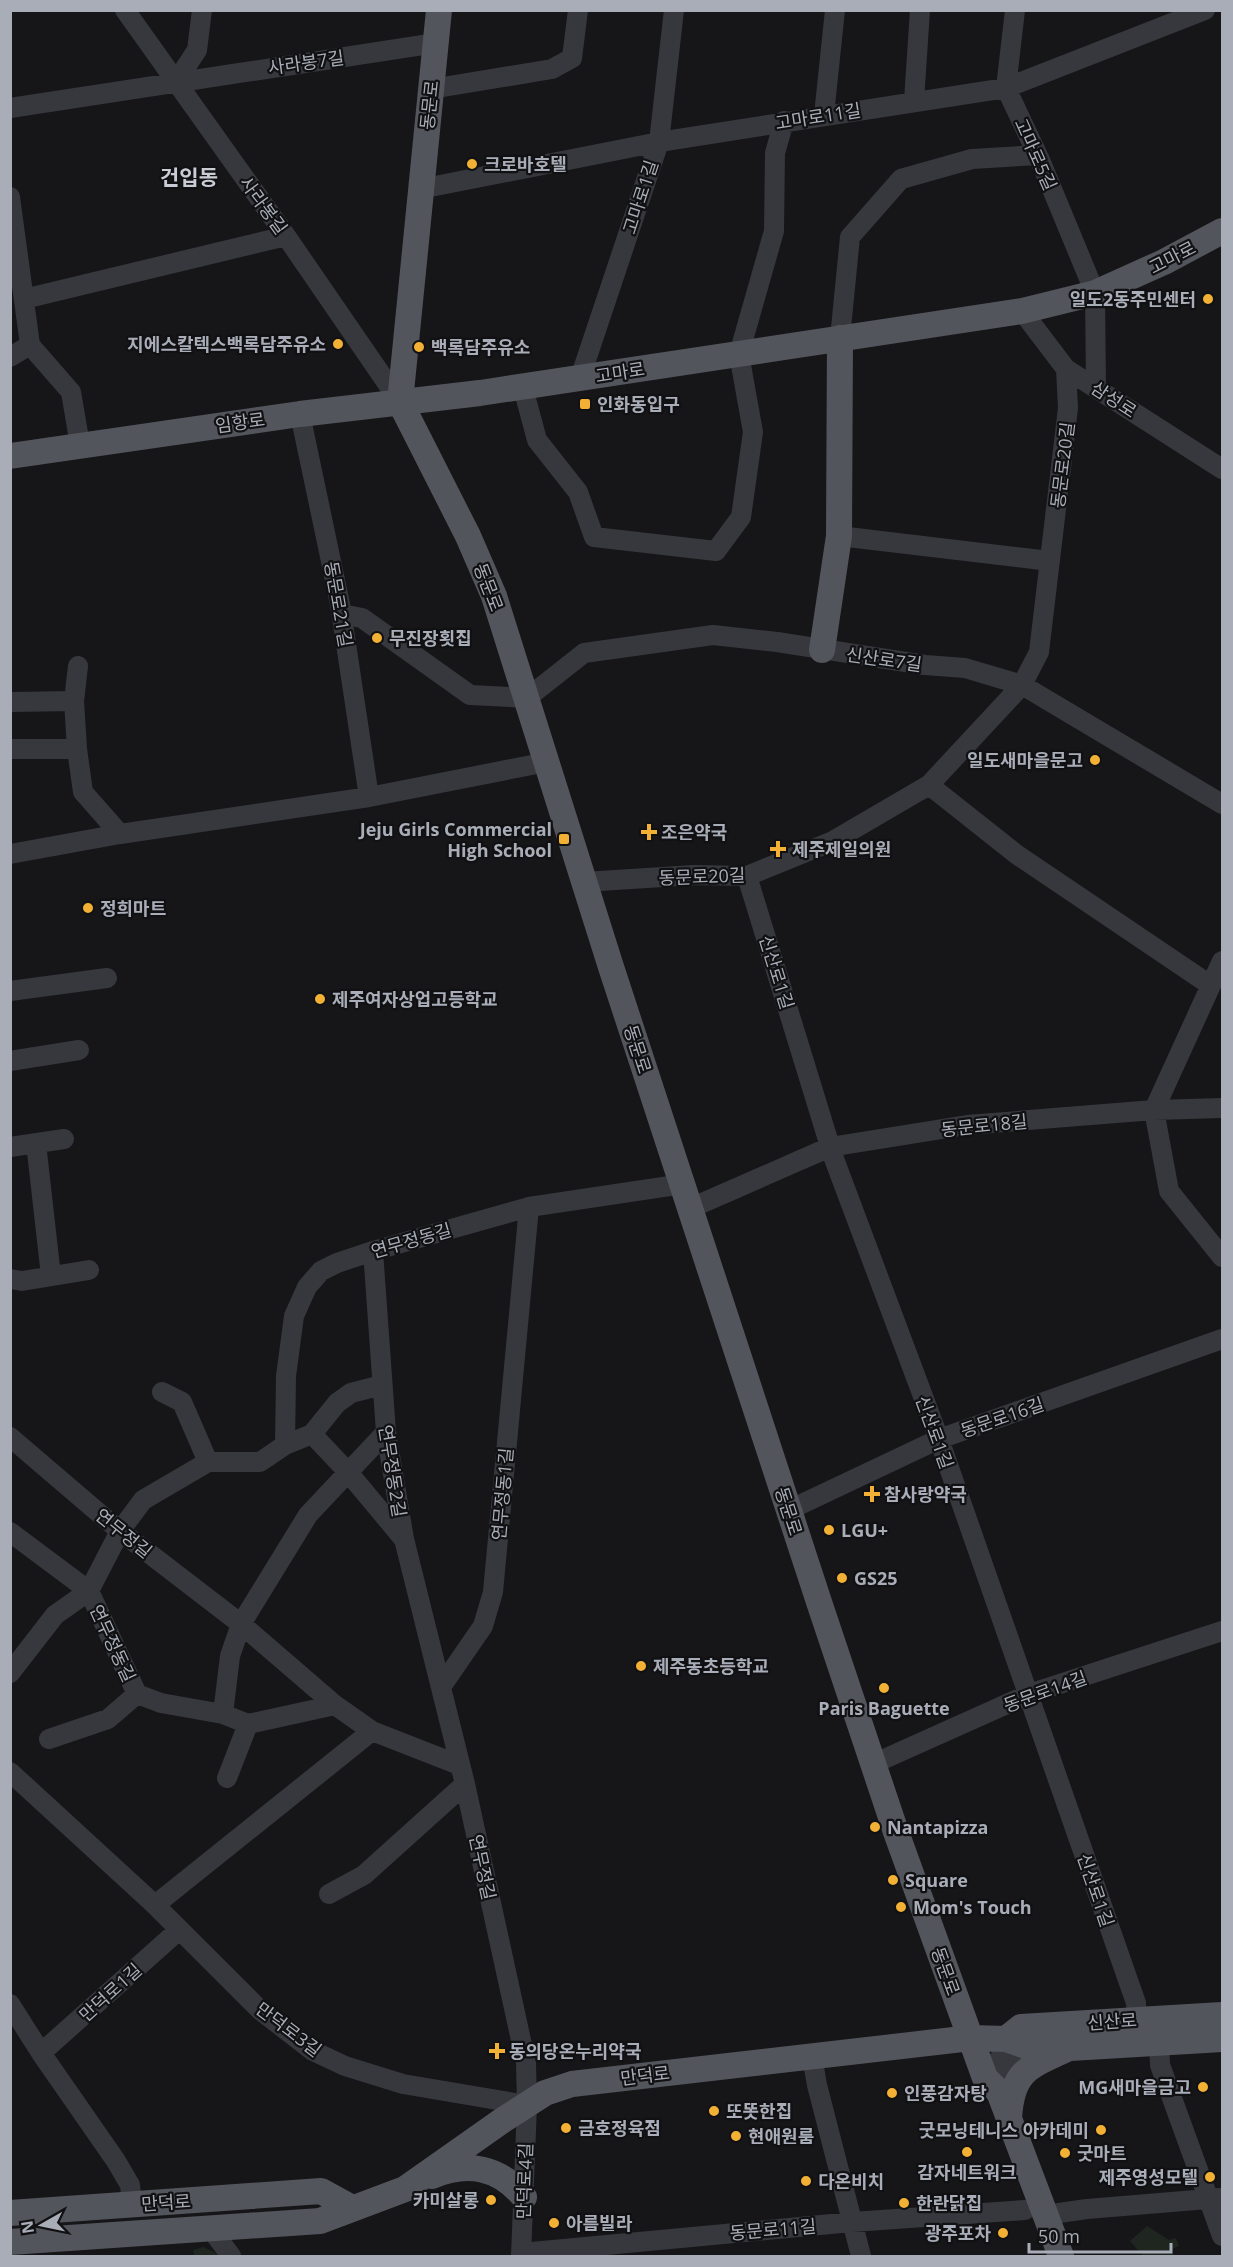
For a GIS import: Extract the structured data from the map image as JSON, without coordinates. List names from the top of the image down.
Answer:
{
  "streets": {
    "main road": [
      "동문로",
      "고마로",
      "임항로",
      "신산로",
      "만덕로"
    ],
    "street": [
      "사라봉7길",
      "고마로11길",
      "고마로5길",
      "고마로1길",
      "사라봉길",
      "삼성로",
      "동문로20길",
      "동문로21길",
      "신산로7길",
      "신산로1길",
      "동문로18길",
      "연무정동길",
      "동문로16길",
      "연무정동2길",
      "연무정동1길",
      "연무정길",
      "동문로14길",
      "만덕로1길",
      "만덕로3길",
      "만덕로4길",
      "동문로11길"
    ]
  },
  "crossings": [
    ["사라봉7길", "동문로"],
    ["사라봉7길", "사라봉길"],
    ["동문로", "고마로11길"],
    ["동문로", "사라봉길"],
    ["동문로", "고마로"],
    ["동문로", "임항로"],
    ["동문로", "동문로20길"],
    ["동문로", "신산로7길"],
    ["동문로", "동문로18길"],
    ["동문로", "연무정동길"],
    ["동문로", "동문로16길"],
    ["동문로", "동문로14길"],
    ["동문로", "신산로"],
    ["동문로", "만덕로"],
    ["동문로", "동문로11길"],
    ["고마로11길", "고마로5길"],
    ["고마로11길", "고마로1길"],
    ["고마로5길", "고마로"],
    ["고마로1길", "고마로"],
    ["사라봉길", "고마로"],
    ["사라봉길", "임항로"],
    ["고마로", "삼성로"],
    ["고마로", "임항로"],
    ["삼성로", "동문로20길"],
    ["임항로", "동문로21길"],
    ["동문로20길", "신산로7길"],
    ["동문로20길", "신산로1길"],
    ["신산로1길", "동문로18길"],
    ["신산로1길", "동문로16길"],
    ["신산로1길", "동문로14길"],
    ["신산로1길", "신산로"],
    ["연무정동길", "연무정동2길"],
    ["연무정동길", "연무정동1길"],
    ["연무정동길", "연무정길"],
    ["연무정동2길", "연무정동1길"],
    ["연무정길", "만덕로3길"],
    ["연무정길", "만덕로"],
    ["연무정길", "만덕로4길"],
    ["만덕로1길", "만덕로3길"],
    ["신산로", "만덕로"],
    ["만덕로3길", "만덕로"],
    ["만덕로3길", "만덕로4길"],
    ["만덕로", "만덕로4길"],
    ["만덕로4길", "동문로11길"]
  ],
  "districts": ["건입동"],
  "places": {
    "other": [
      "크로바호텔",
      "일도2동주민센터",
      "지에스칼텍스백록담주유소",
      "백록담주유소",
      "무진장횟집",
      "일도새마을문고",
      "정희마트",
      "제주여자상업고등학교",
      "LGU+",
      "GS25",
      "제주동초등학교",
      "Paris Baguette",
      "Nantapizza",
      "Square",
      "Mom's Touch",
      "MG새마을금고",
      "인풍감자탕",
      "또똣한집",
      "금호정육점",
      "굿모닝테니스 아카데미",
      "현애원룸",
      "감자네트워크",
      "굿마트",
      "제주영성모텔",
      "다온비치",
      "카미살롱",
      "한란닭집",
      "아름빌라",
      "광주포차"
    ],
    "transit": ["인화동입구", "Jeju Girls Commercial High School"],
    "health": [
      "조은약국",
      "제주제일의원",
      "참사랑약국",
      "동의당온누리약국"
    ]
  },
  "scale_bar": "50 m",
  "north": "left"
}
